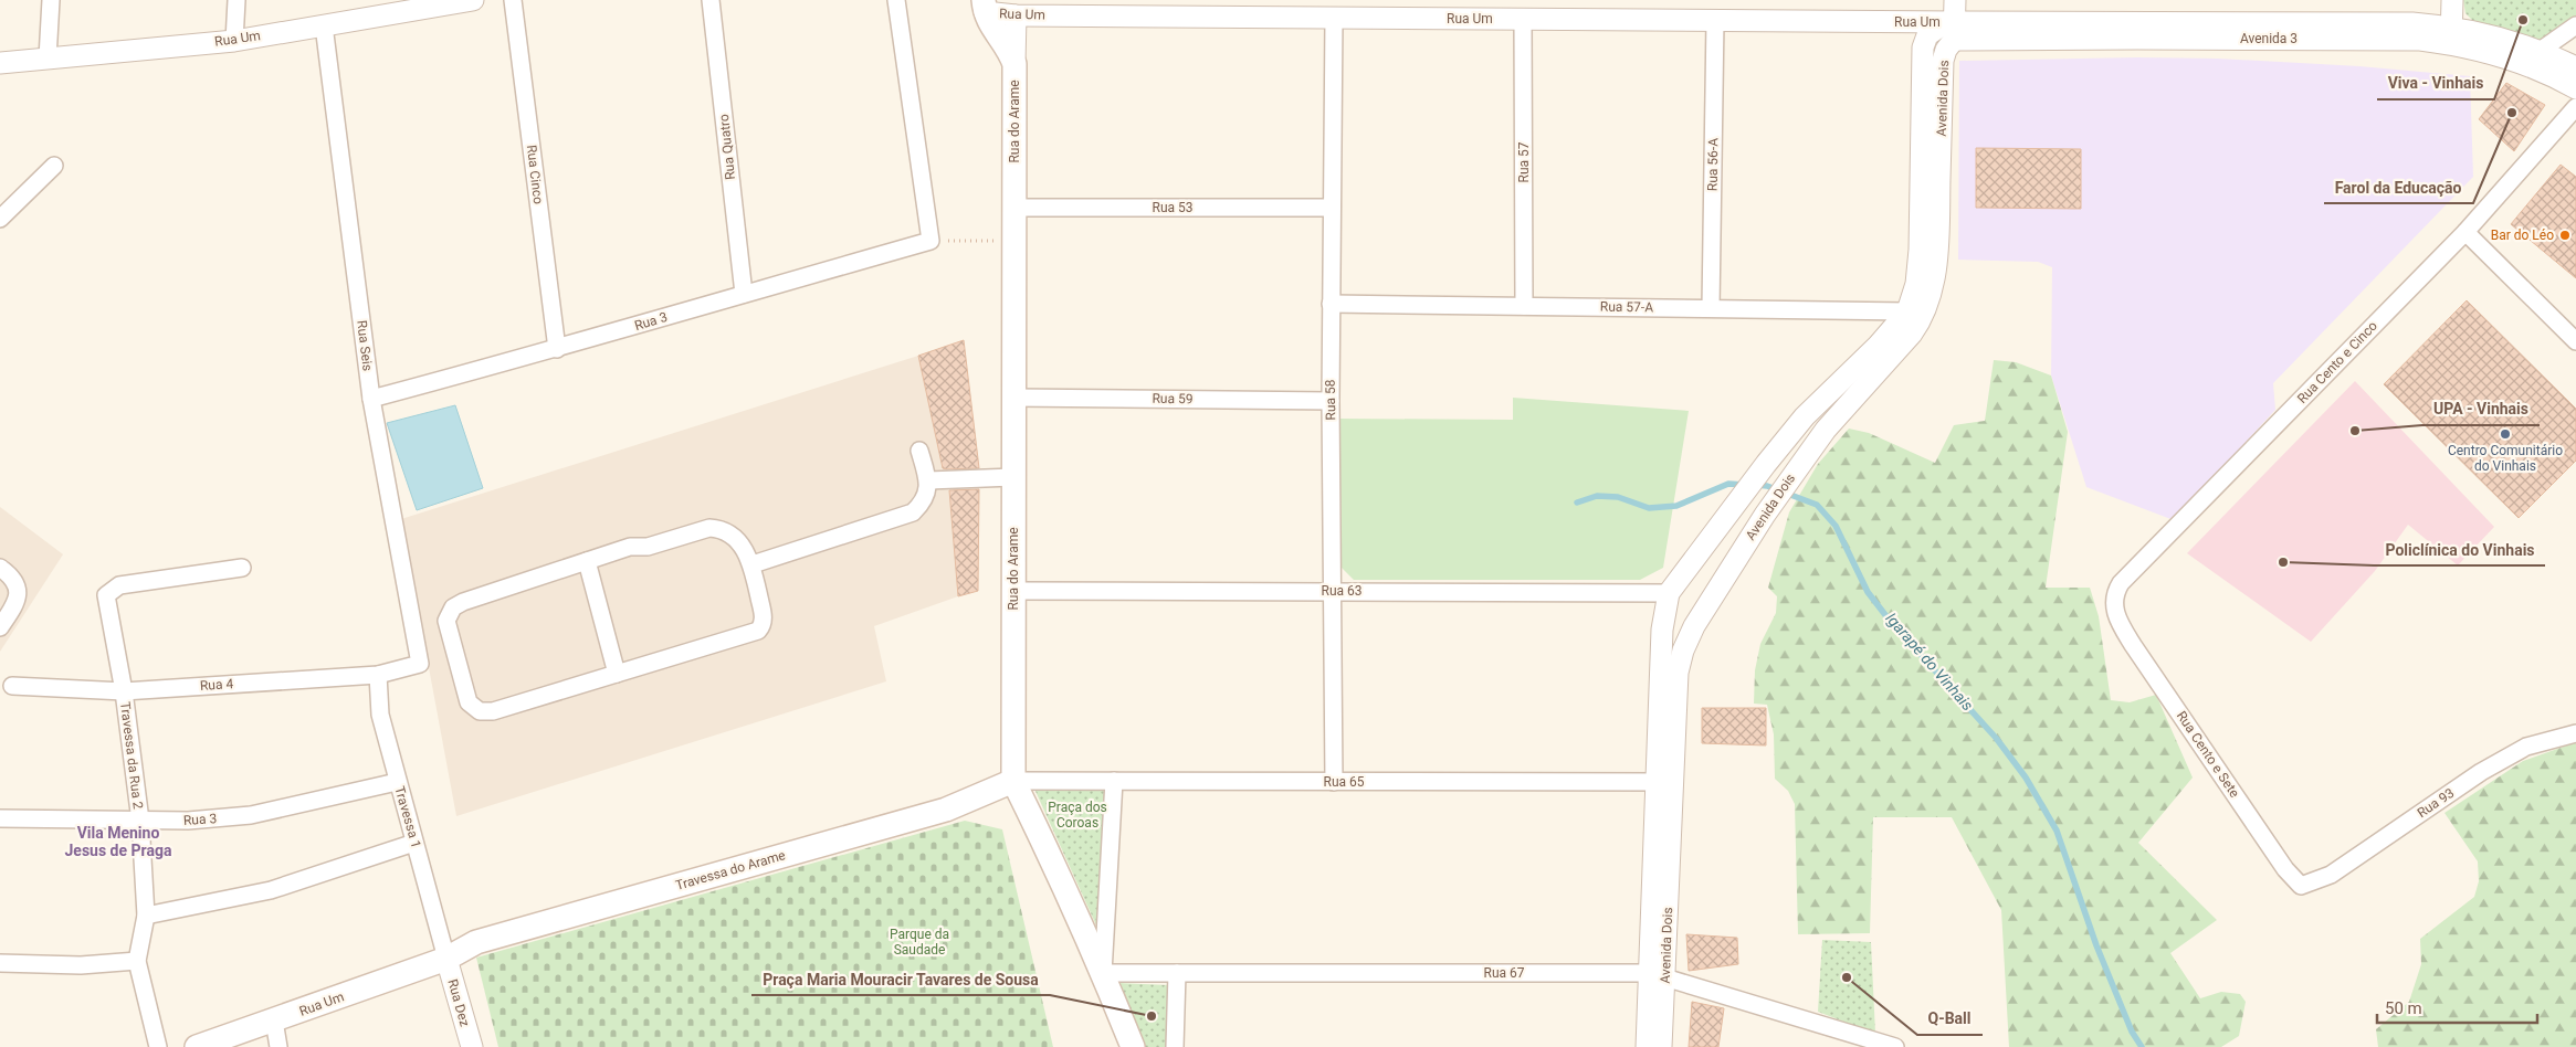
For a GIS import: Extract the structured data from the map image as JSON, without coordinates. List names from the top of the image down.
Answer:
{
  "streets": {
    "main road": ["Rua Um", "Rua do Arame", "Travessa do Arame"],
    "street": [
      "Avenida 3",
      "Avenida Dois",
      "Rua Quatro",
      "Rua 57",
      "Rua 56-A",
      "Rua Cinco",
      "Rua 53",
      "Rua 57-A",
      "Rua 3",
      "Rua Seis",
      "Rua Cento e Cinco",
      "Rua 59",
      "Rua 58",
      "Rua 63",
      "Rua 4",
      "Rua Cento e Sete",
      "Travessa da Rua 2",
      "Rua 65",
      "Rua 93",
      "Travessa 1",
      "Rua 67",
      "Rua Dez"
    ]
  },
  "crossings": [
    ["Rua Um", "Avenida 3"],
    ["Rua Um", "Avenida Dois"],
    ["Rua Um", "Rua 57"],
    ["Rua Um", "Rua 56-A"],
    ["Rua Um", "Rua Seis"],
    ["Rua Um", "Rua 58"],
    ["Rua Um", "Travessa 1"],
    ["Rua Um", "Travessa do Arame"],
    ["Rua Um", "Rua Dez"],
    ["Avenida 3", "Avenida Dois"],
    ["Avenida Dois", "Rua 57-A"],
    ["Avenida Dois", "Rua 63"],
    ["Avenida Dois", "Rua 65"],
    ["Avenida Dois", "Rua 67"],
    ["Rua do Arame", "Rua 53"],
    ["Rua do Arame", "Rua 59"],
    ["Rua do Arame", "Rua 63"],
    ["Rua do Arame", "Rua 65"],
    ["Rua do Arame", "Travessa do Arame"],
    ["Rua do Arame", "Rua 67"],
    ["Rua Quatro", "Rua 3"],
    ["Rua 57", "Rua 57-A"],
    ["Rua 56-A", "Rua 57-A"],
    ["Rua Cinco", "Rua 3"],
    ["Rua 53", "Rua 58"],
    ["Rua 57-A", "Rua 58"],
    ["Rua 3", "Rua Seis"],
    ["Rua 3", "Travessa da Rua 2"],
    ["Rua 3", "Travessa 1"],
    ["Rua Seis", "Rua 4"],
    ["Rua Cento e Cinco", "Rua Cento e Sete"],
    ["Rua 59", "Rua 58"],
    ["Rua 58", "Rua 63"],
    ["Rua 58", "Rua 65"],
    ["Rua 4", "Travessa da Rua 2"],
    ["Rua 4", "Travessa 1"],
    ["Rua Cento e Sete", "Rua 93"],
    ["Rua 65", "Travessa do Arame"],
    ["Travessa 1", "Travessa do Arame"],
    ["Travessa 1", "Rua Dez"],
    ["Travessa do Arame", "Rua Dez"]
  ],
  "districts": ["Vila Menino Jesus de Praga"],
  "water": ["Igarapé do Vinhais"],
  "parks": ["Praça dos Coroas", "Parque da Saudade"],
  "places": [
    "Viva - Vinhais",
    "Farol da Educação",
    "Bar do Léo",
    "UPA - Vinhais",
    "Centro Comunitário do Vinhais",
    "Policlínica do Vinhais",
    "Q-Ball",
    "Praça Maria Mouracir Tavares de Sousa"
  ],
  "scale_bar": "50 m"
}
